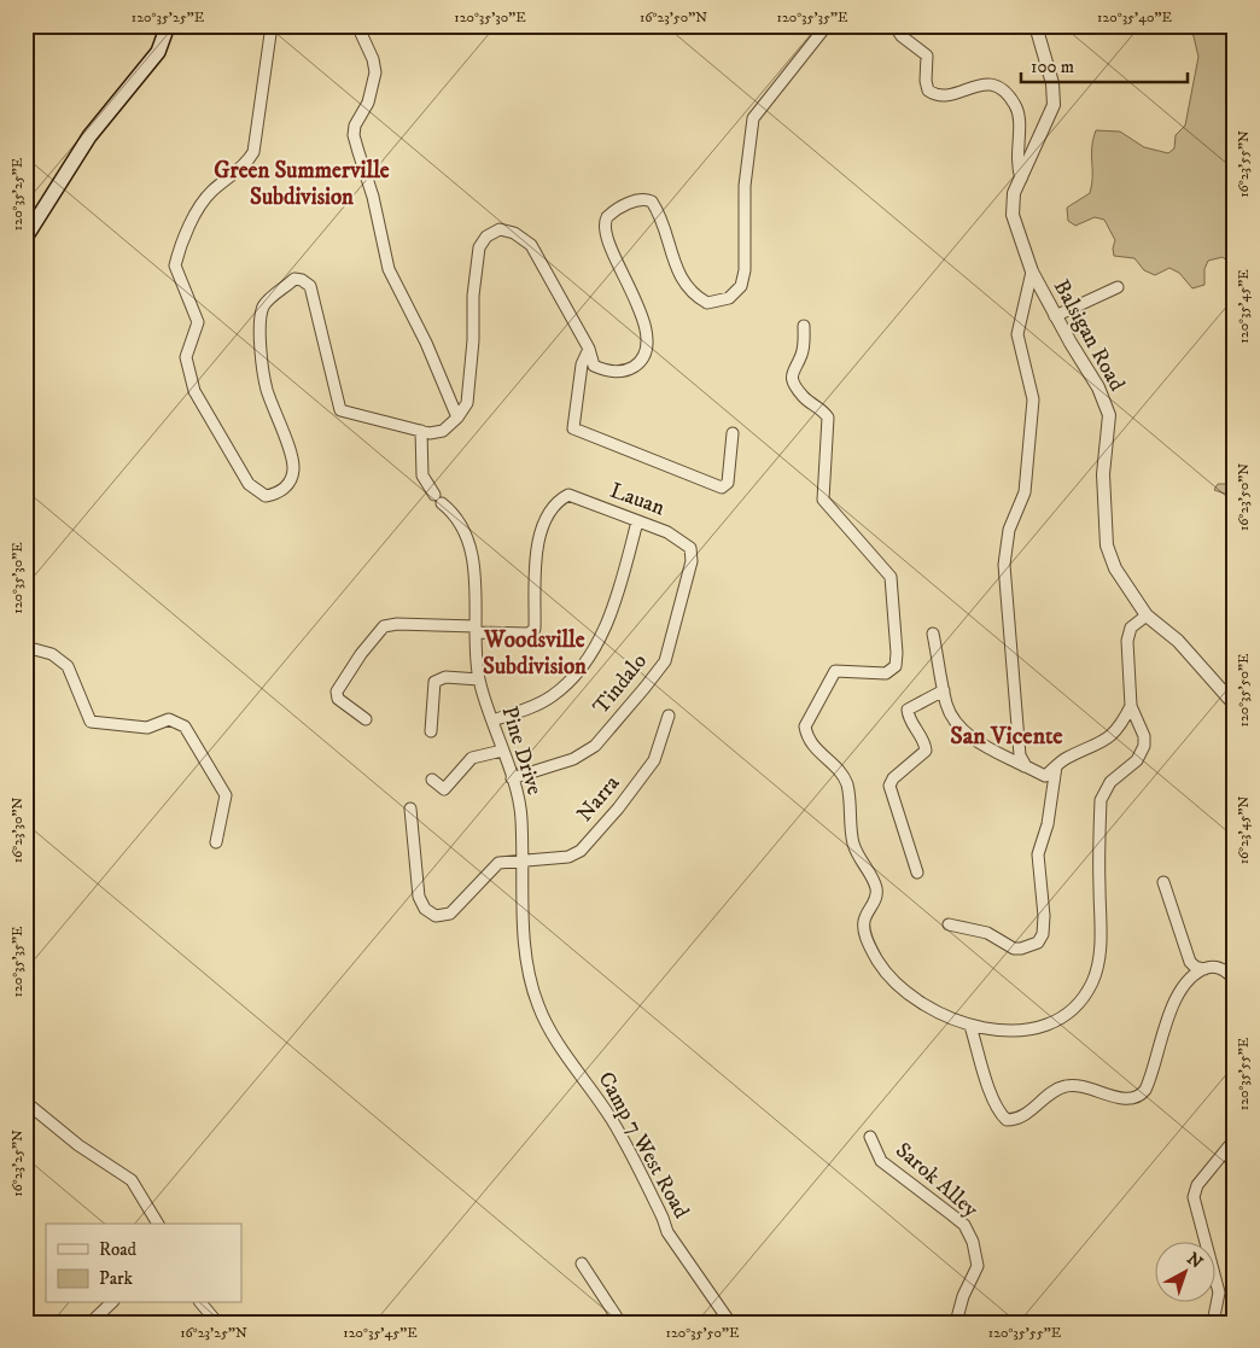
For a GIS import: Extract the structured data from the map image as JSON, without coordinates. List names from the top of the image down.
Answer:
{
  "streets": {
    "street": [
      "Balsigan Road",
      "Lauan",
      "Tindalo",
      "Pine Drive",
      "Narra",
      "Camp 7 West Road",
      "Sarok Alley"
    ]
  },
  "crossings": [
    ["Lauan", "Tindalo"],
    ["Lauan", "Pine Drive"],
    ["Tindalo", "Pine Drive"],
    ["Pine Drive", "Narra"],
    ["Pine Drive", "Camp 7 West Road"]
  ],
  "districts": ["Green Summerville Subdivision", "Woodsville Subdivision", "San Vicente"],
  "legend": ["Road", "Park"],
  "scale_bar": "100 m",
  "north": "top right",
  "coordinates": [
    "120°35'25\"E",
    "120°35'30\"E",
    "16°23'50\"N",
    "120°35'35\"E",
    "120°35'40\"E",
    "16°23'55\"N",
    "120°35'45\"E",
    "120°35'50\"E",
    "16°23'30\"N",
    "16°23'45\"N",
    "120°35'55\"E",
    "16°23'25\"N"
  ]
}
